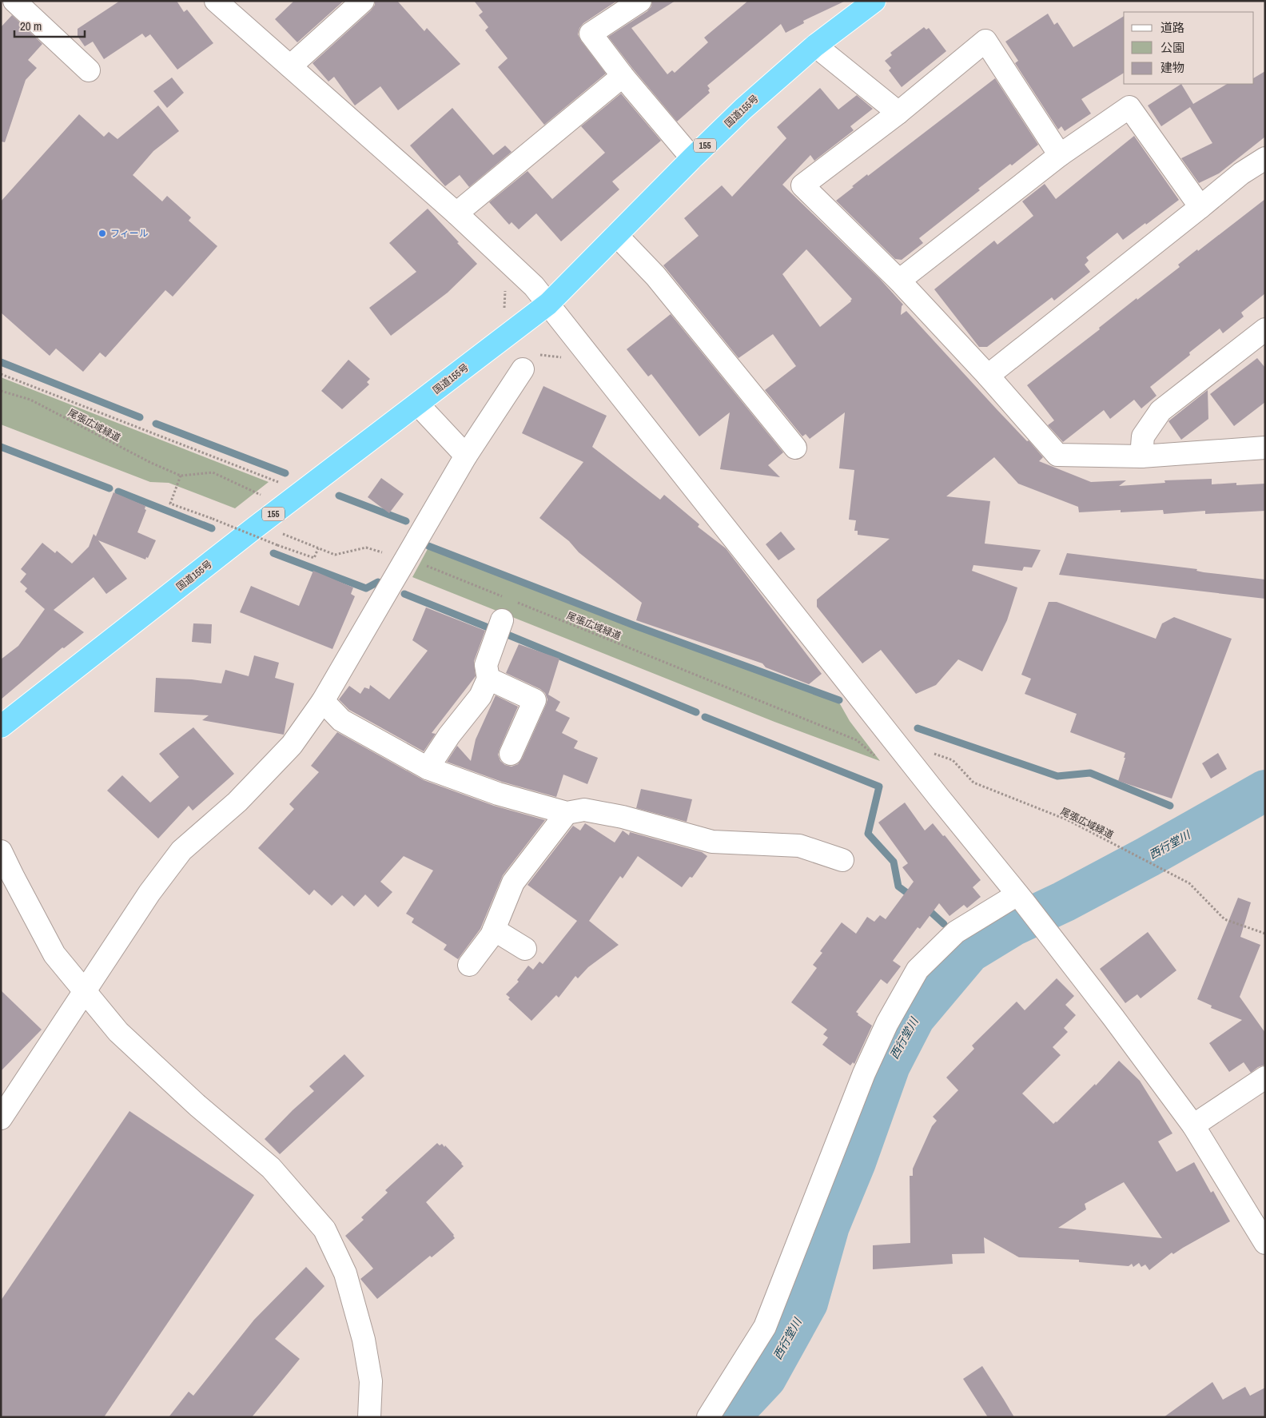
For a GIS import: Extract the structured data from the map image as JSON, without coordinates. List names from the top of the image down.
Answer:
{
  "streets": {
    "highway": ["国道155号", "155"],
    "path": ["尾張広域緑道"]
  },
  "water": ["西行堂川"],
  "places": ["フィール"],
  "legend": ["道路", "公園", "建物"],
  "scale_bar": "20 m"
}
